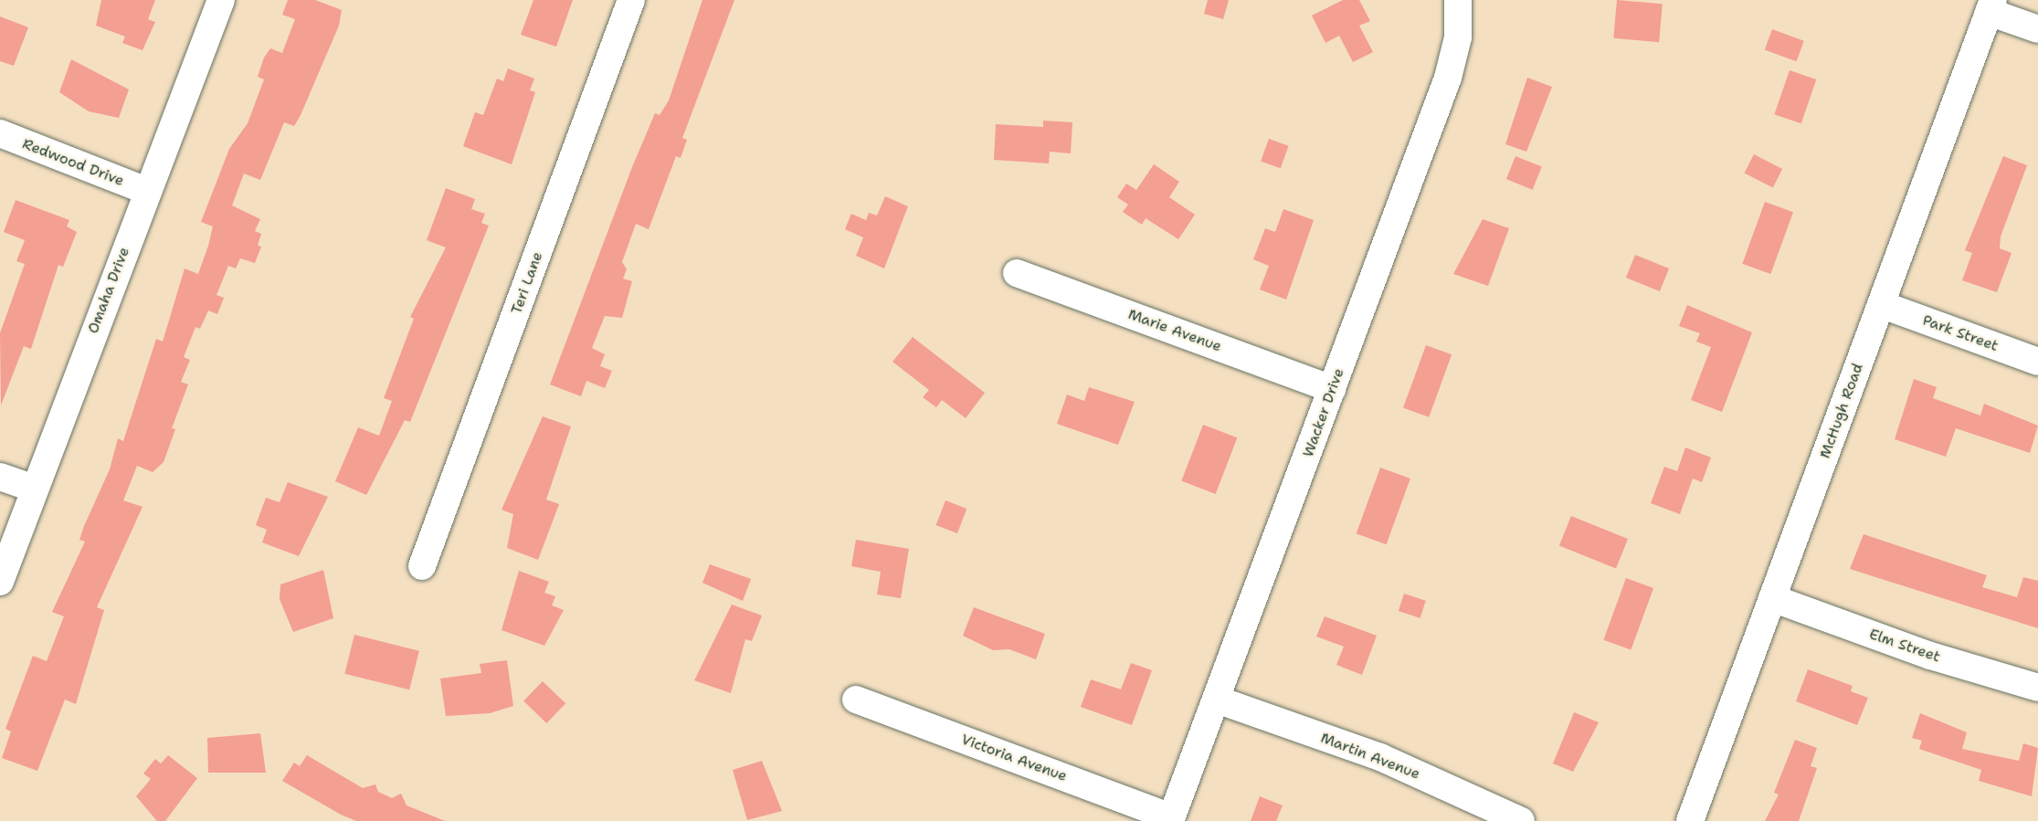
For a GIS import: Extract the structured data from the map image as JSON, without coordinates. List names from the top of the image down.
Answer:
{
  "streets": {
    "street": [
      "Redwood Drive",
      "Teri Lane",
      "Omaha Drive",
      "Marie Avenue",
      "Park Street",
      "McHugh Road",
      "Wacker Drive",
      "Elm Street",
      "Martin Avenue",
      "Victoria Avenue"
    ]
  },
  "crossings": [
    ["Redwood Drive", "Omaha Drive"],
    ["Marie Avenue", "Wacker Drive"],
    ["Park Street", "McHugh Road"],
    ["McHugh Road", "Elm Street"],
    ["Wacker Drive", "Martin Avenue"],
    ["Wacker Drive", "Victoria Avenue"]
  ]
}
